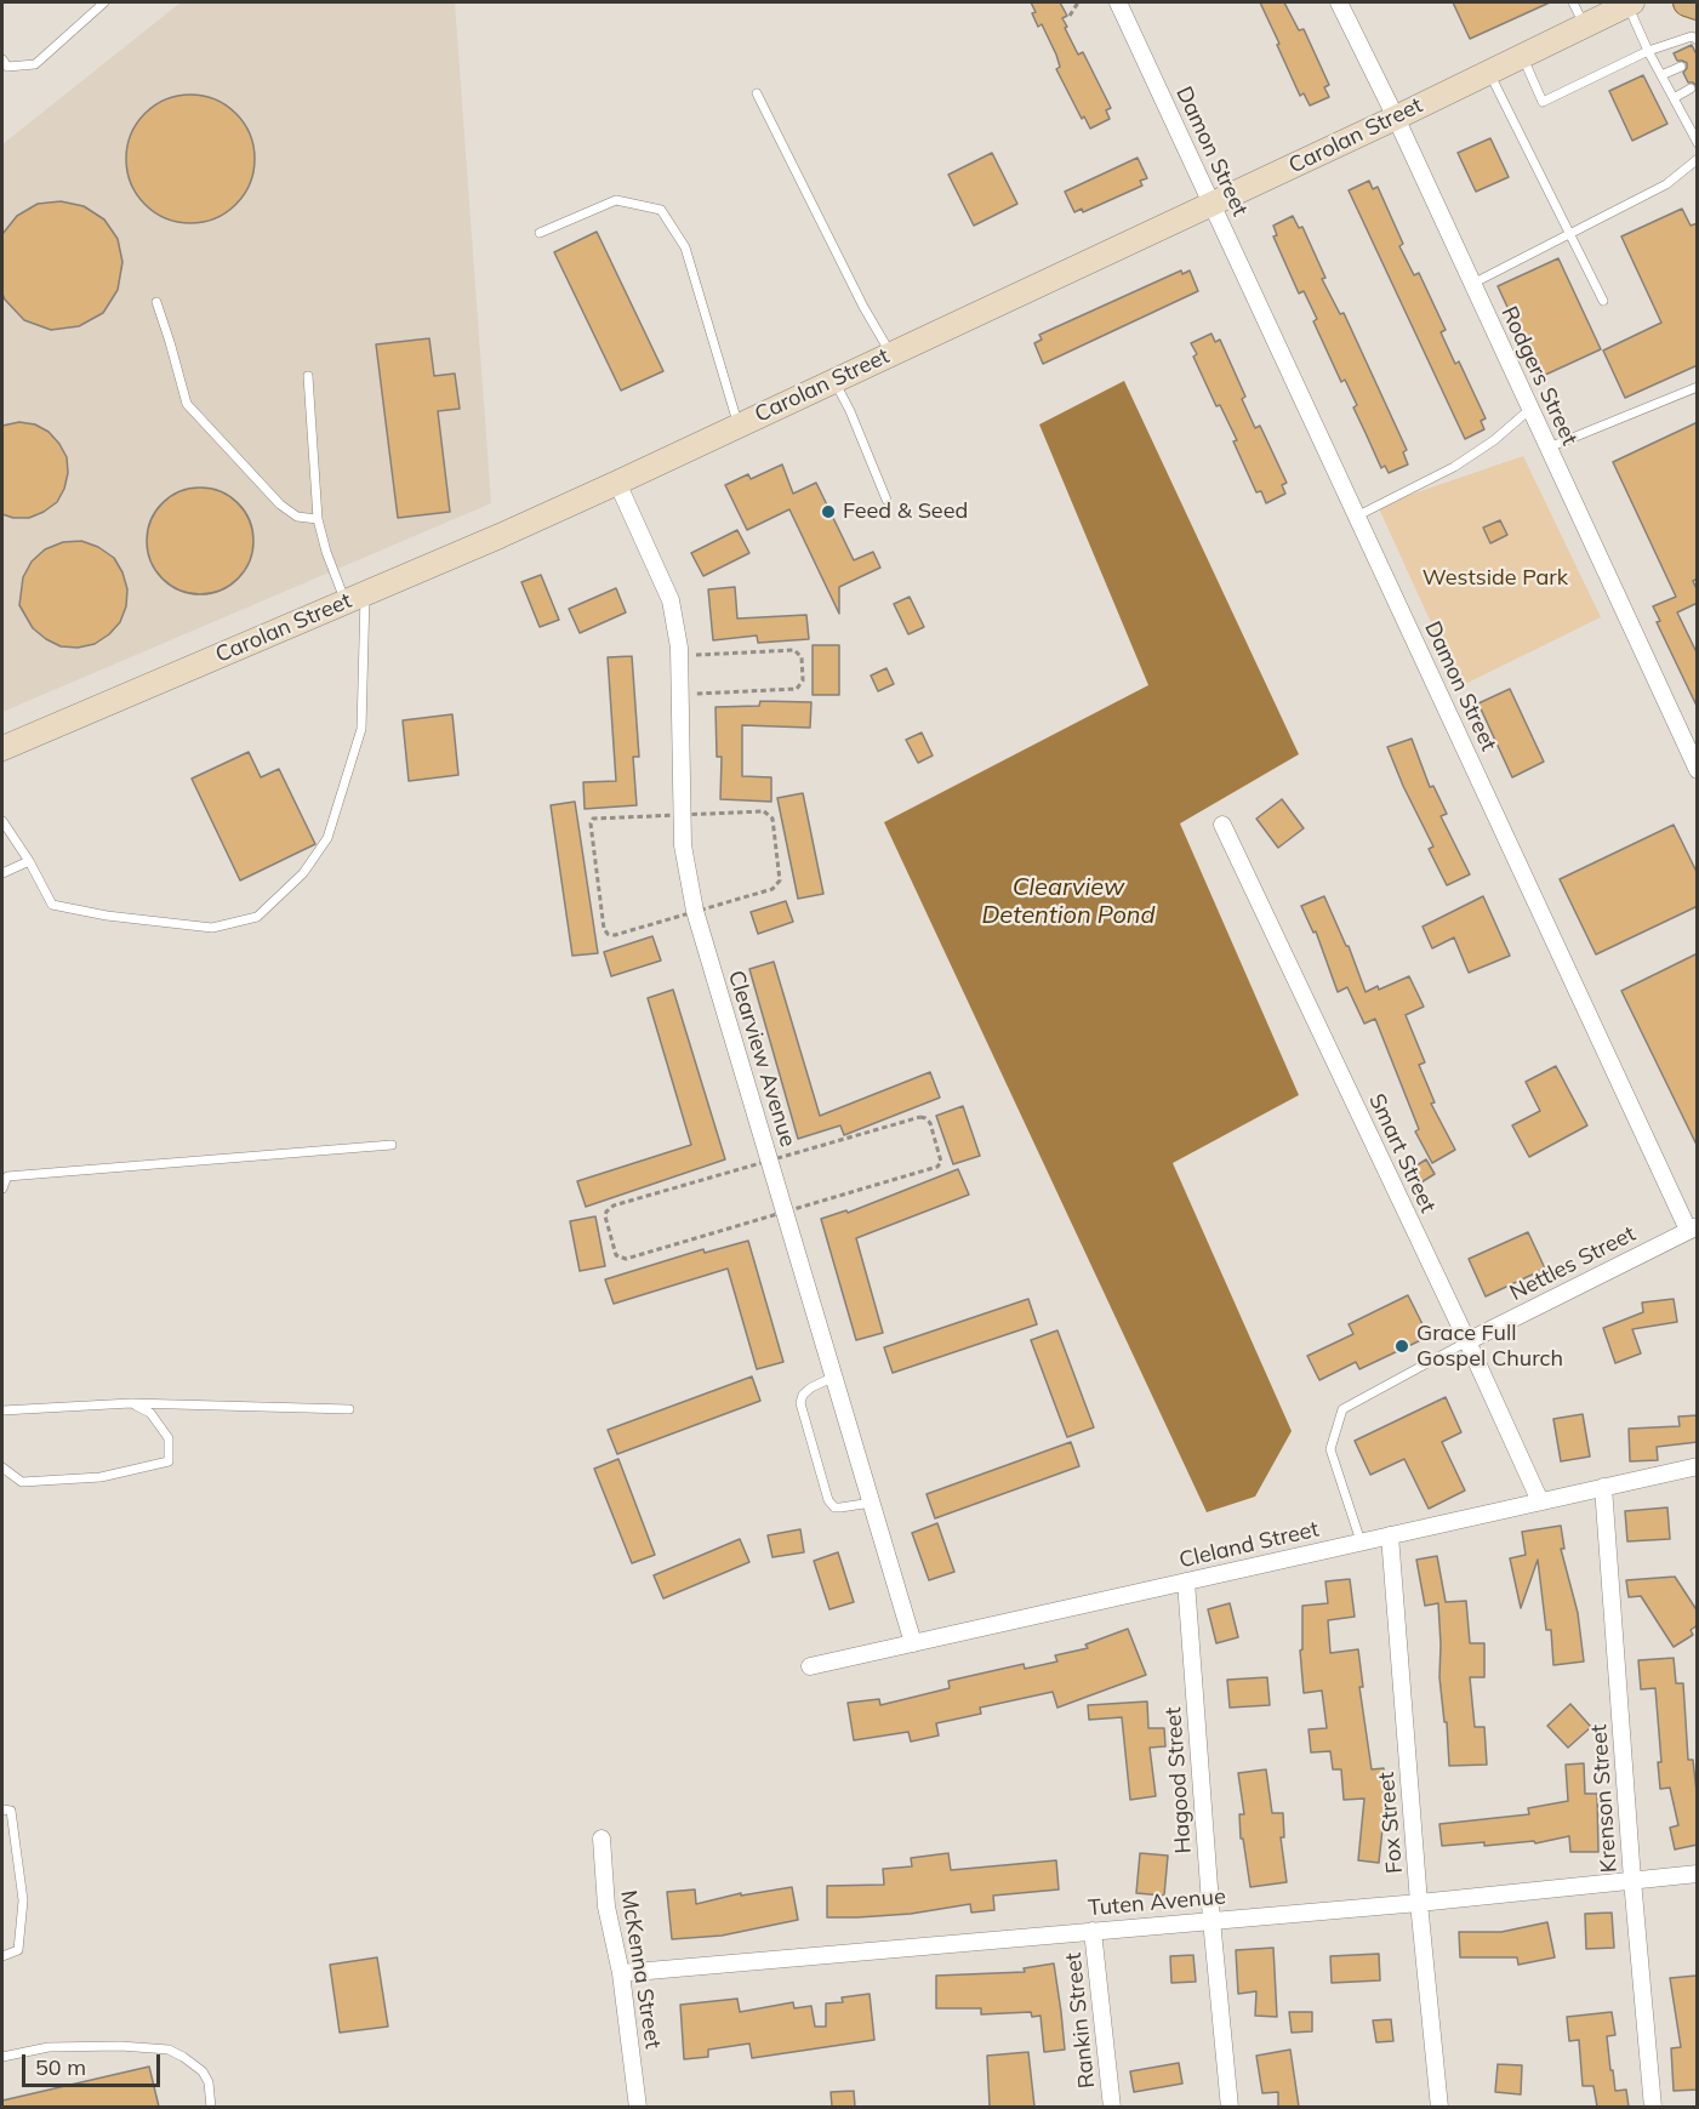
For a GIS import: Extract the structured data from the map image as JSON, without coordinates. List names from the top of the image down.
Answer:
{
  "streets": {
    "street": [
      "Carolan Street",
      "Damon Street",
      "Rodgers Street",
      "Clearview Avenue",
      "Smart Street",
      "Nettles Street",
      "Cleland Street",
      "Hagood Street",
      "Krenson Street",
      "Fox Street",
      "Tuten Avenue",
      "McKenna Street",
      "Rankin Street"
    ]
  },
  "crossings": [
    ["Carolan Street", "Damon Street"],
    ["Carolan Street", "Rodgers Street"],
    ["Carolan Street", "Clearview Avenue"],
    ["Damon Street", "Nettles Street"],
    ["Clearview Avenue", "Cleland Street"],
    ["Smart Street", "Nettles Street"],
    ["Smart Street", "Cleland Street"],
    ["Cleland Street", "Hagood Street"],
    ["Cleland Street", "Krenson Street"],
    ["Cleland Street", "Fox Street"],
    ["Hagood Street", "Tuten Avenue"],
    ["Krenson Street", "Tuten Avenue"],
    ["Fox Street", "Tuten Avenue"],
    ["Tuten Avenue", "McKenna Street"],
    ["Tuten Avenue", "Rankin Street"]
  ],
  "water": ["Clearview Detention Pond"],
  "parks": ["Westside Park"],
  "places": ["Feed & Seed", "Grace Full Gospel Church"],
  "scale_bar": "50 m"
}
